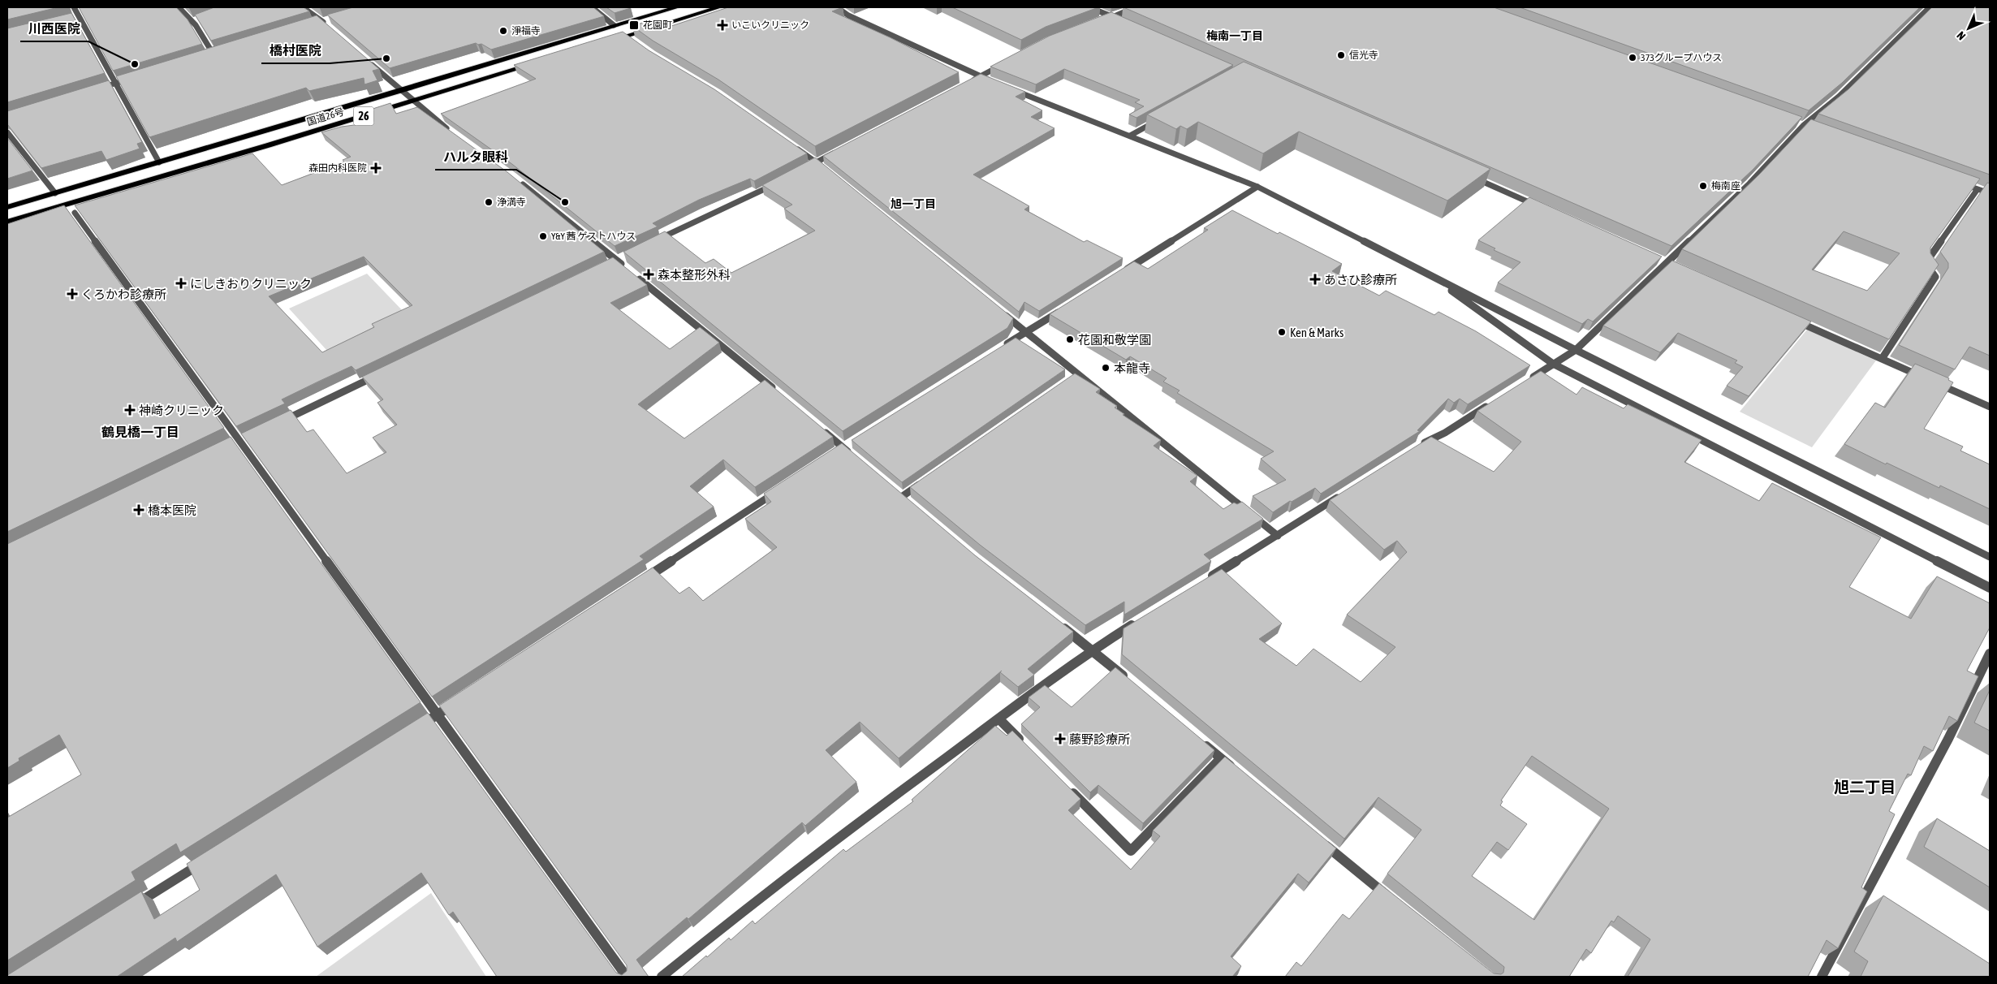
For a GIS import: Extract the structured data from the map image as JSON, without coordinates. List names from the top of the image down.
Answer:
{
  "streets": {
    "highway": ["26", "国道26号"]
  },
  "districts": [
    "梅南一丁目",
    "旭一丁目",
    "鶴見橋一丁目",
    "旭二丁目"
  ],
  "places": {
    "transit": ["花園町"],
    "health": [
      "いこいクリニック",
      "森田内科医院",
      "森本整形外科",
      "あさひ診療所",
      "にしきおりクリニック",
      "くろかわ診療所",
      "神崎クリニック",
      "橋本医院",
      "藤野診療所"
    ],
    "other": [
      "淨福寺",
      "信光寺",
      "373グループハウス",
      "橋村医院",
      "川西医院",
      "梅南座",
      "浄満寺",
      "ハルタ眼科",
      "Y&Y 茜 ゲストハウス",
      "Ken & Marks",
      "花園和敬学園",
      "本龍寺"
    ]
  },
  "north": "bottom left"
}
